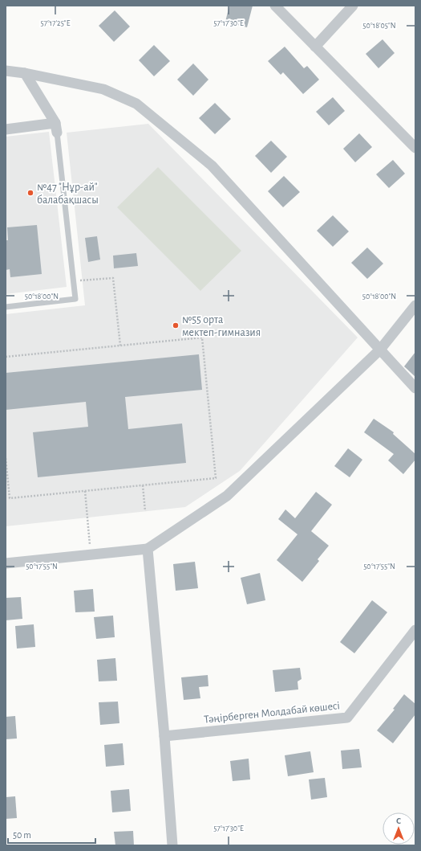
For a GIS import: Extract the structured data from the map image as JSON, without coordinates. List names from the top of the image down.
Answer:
{
  "streets": {
    "street": ["Тәңірберген Молдабай көшесі"]
  },
  "places": ["№47 \"Нұр-ай\" балабақшасы", "№55 орта мектеп-гимназия"],
  "scale_bar": "50 m",
  "north": "top",
  "coordinates": [
    "57°17'25\"E",
    "57°17'30\"E",
    "50°18'05\"N",
    "50°18'00\"N",
    "50°17'55\"N"
  ]
}
